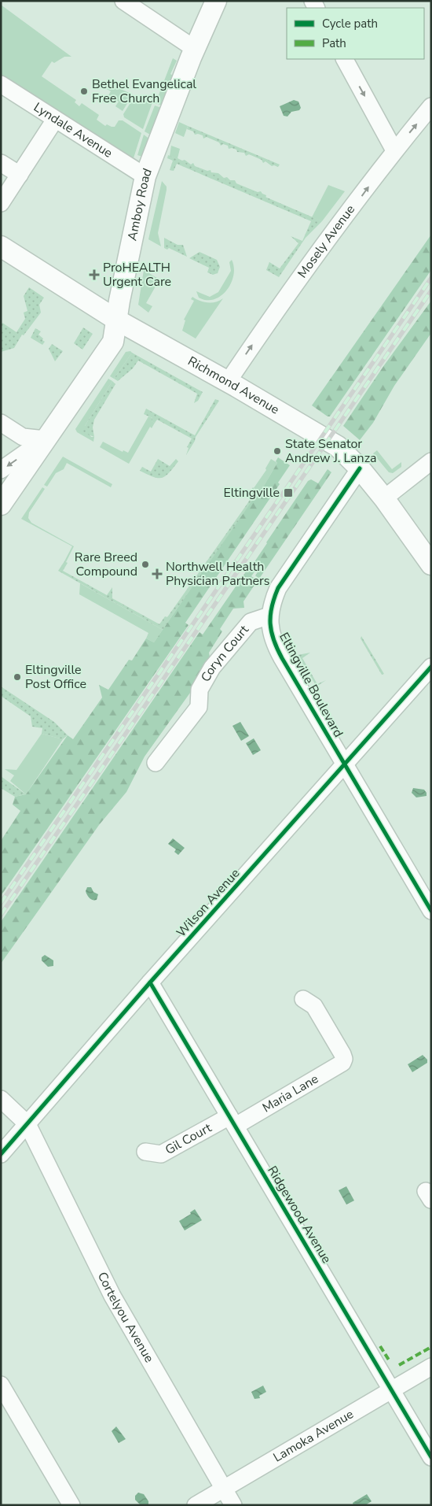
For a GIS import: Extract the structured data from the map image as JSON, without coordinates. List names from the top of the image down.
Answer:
{
  "streets": {
    "main road": ["Amboy Road", "Richmond Avenue"],
    "street": [
      "Lyndale Avenue",
      "Mosely Avenue",
      "Coryn Court",
      "Eltingville Boulevard",
      "Wilson Avenue",
      "Maria Lane",
      "Gil Court",
      "Ridgewood Avenue",
      "Cortelyou Avenue",
      "Lamoka Avenue"
    ]
  },
  "crossings": [
    ["Lyndale Avenue", "Amboy Road"],
    ["Amboy Road", "Richmond Avenue"],
    ["Mosely Avenue", "Richmond Avenue"],
    ["Richmond Avenue", "Eltingville Boulevard"],
    ["Coryn Court", "Eltingville Boulevard"],
    ["Eltingville Boulevard", "Wilson Avenue"],
    ["Wilson Avenue", "Ridgewood Avenue"],
    ["Wilson Avenue", "Cortelyou Avenue"],
    ["Maria Lane", "Gil Court"],
    ["Maria Lane", "Ridgewood Avenue"],
    ["Gil Court", "Ridgewood Avenue"],
    ["Ridgewood Avenue", "Lamoka Avenue"],
    ["Cortelyou Avenue", "Lamoka Avenue"]
  ],
  "one_way": ["Mosely Avenue"],
  "places": {
    "other": [
      "Bethel Evangelical Free Church",
      "State Senator Andrew J. Lanza",
      "Rare Breed Compound",
      "Eltingville Post Office"
    ],
    "health": ["ProHEALTH Urgent Care", "Northwell Health Physician Partners"],
    "transit": ["Eltingville"]
  },
  "legend": ["Cycle path", "Path"]
}
